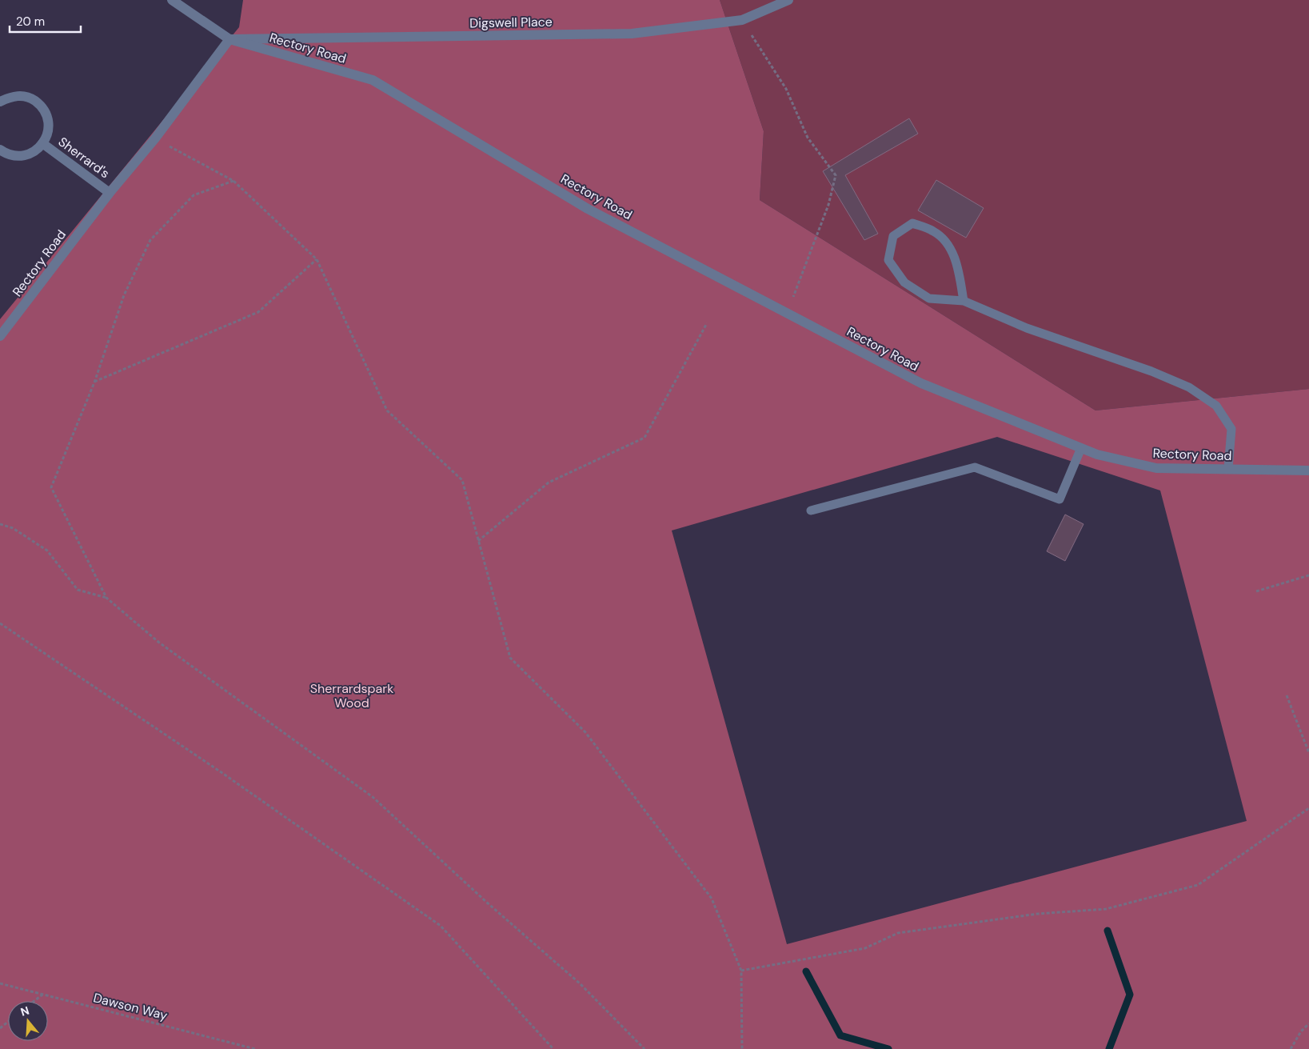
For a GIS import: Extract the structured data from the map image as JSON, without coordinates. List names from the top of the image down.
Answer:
{
  "streets": {
    "street": ["Digswell Place", "Rectory Road", "Sherrard's"],
    "path": ["Dawson Way"]
  },
  "crossings": [
    ["Digswell Place", "Rectory Road"],
    ["Rectory Road", "Sherrard's"]
  ],
  "parks": ["Sherrardspark Wood"],
  "scale_bar": "20 m",
  "north": "top"
}
